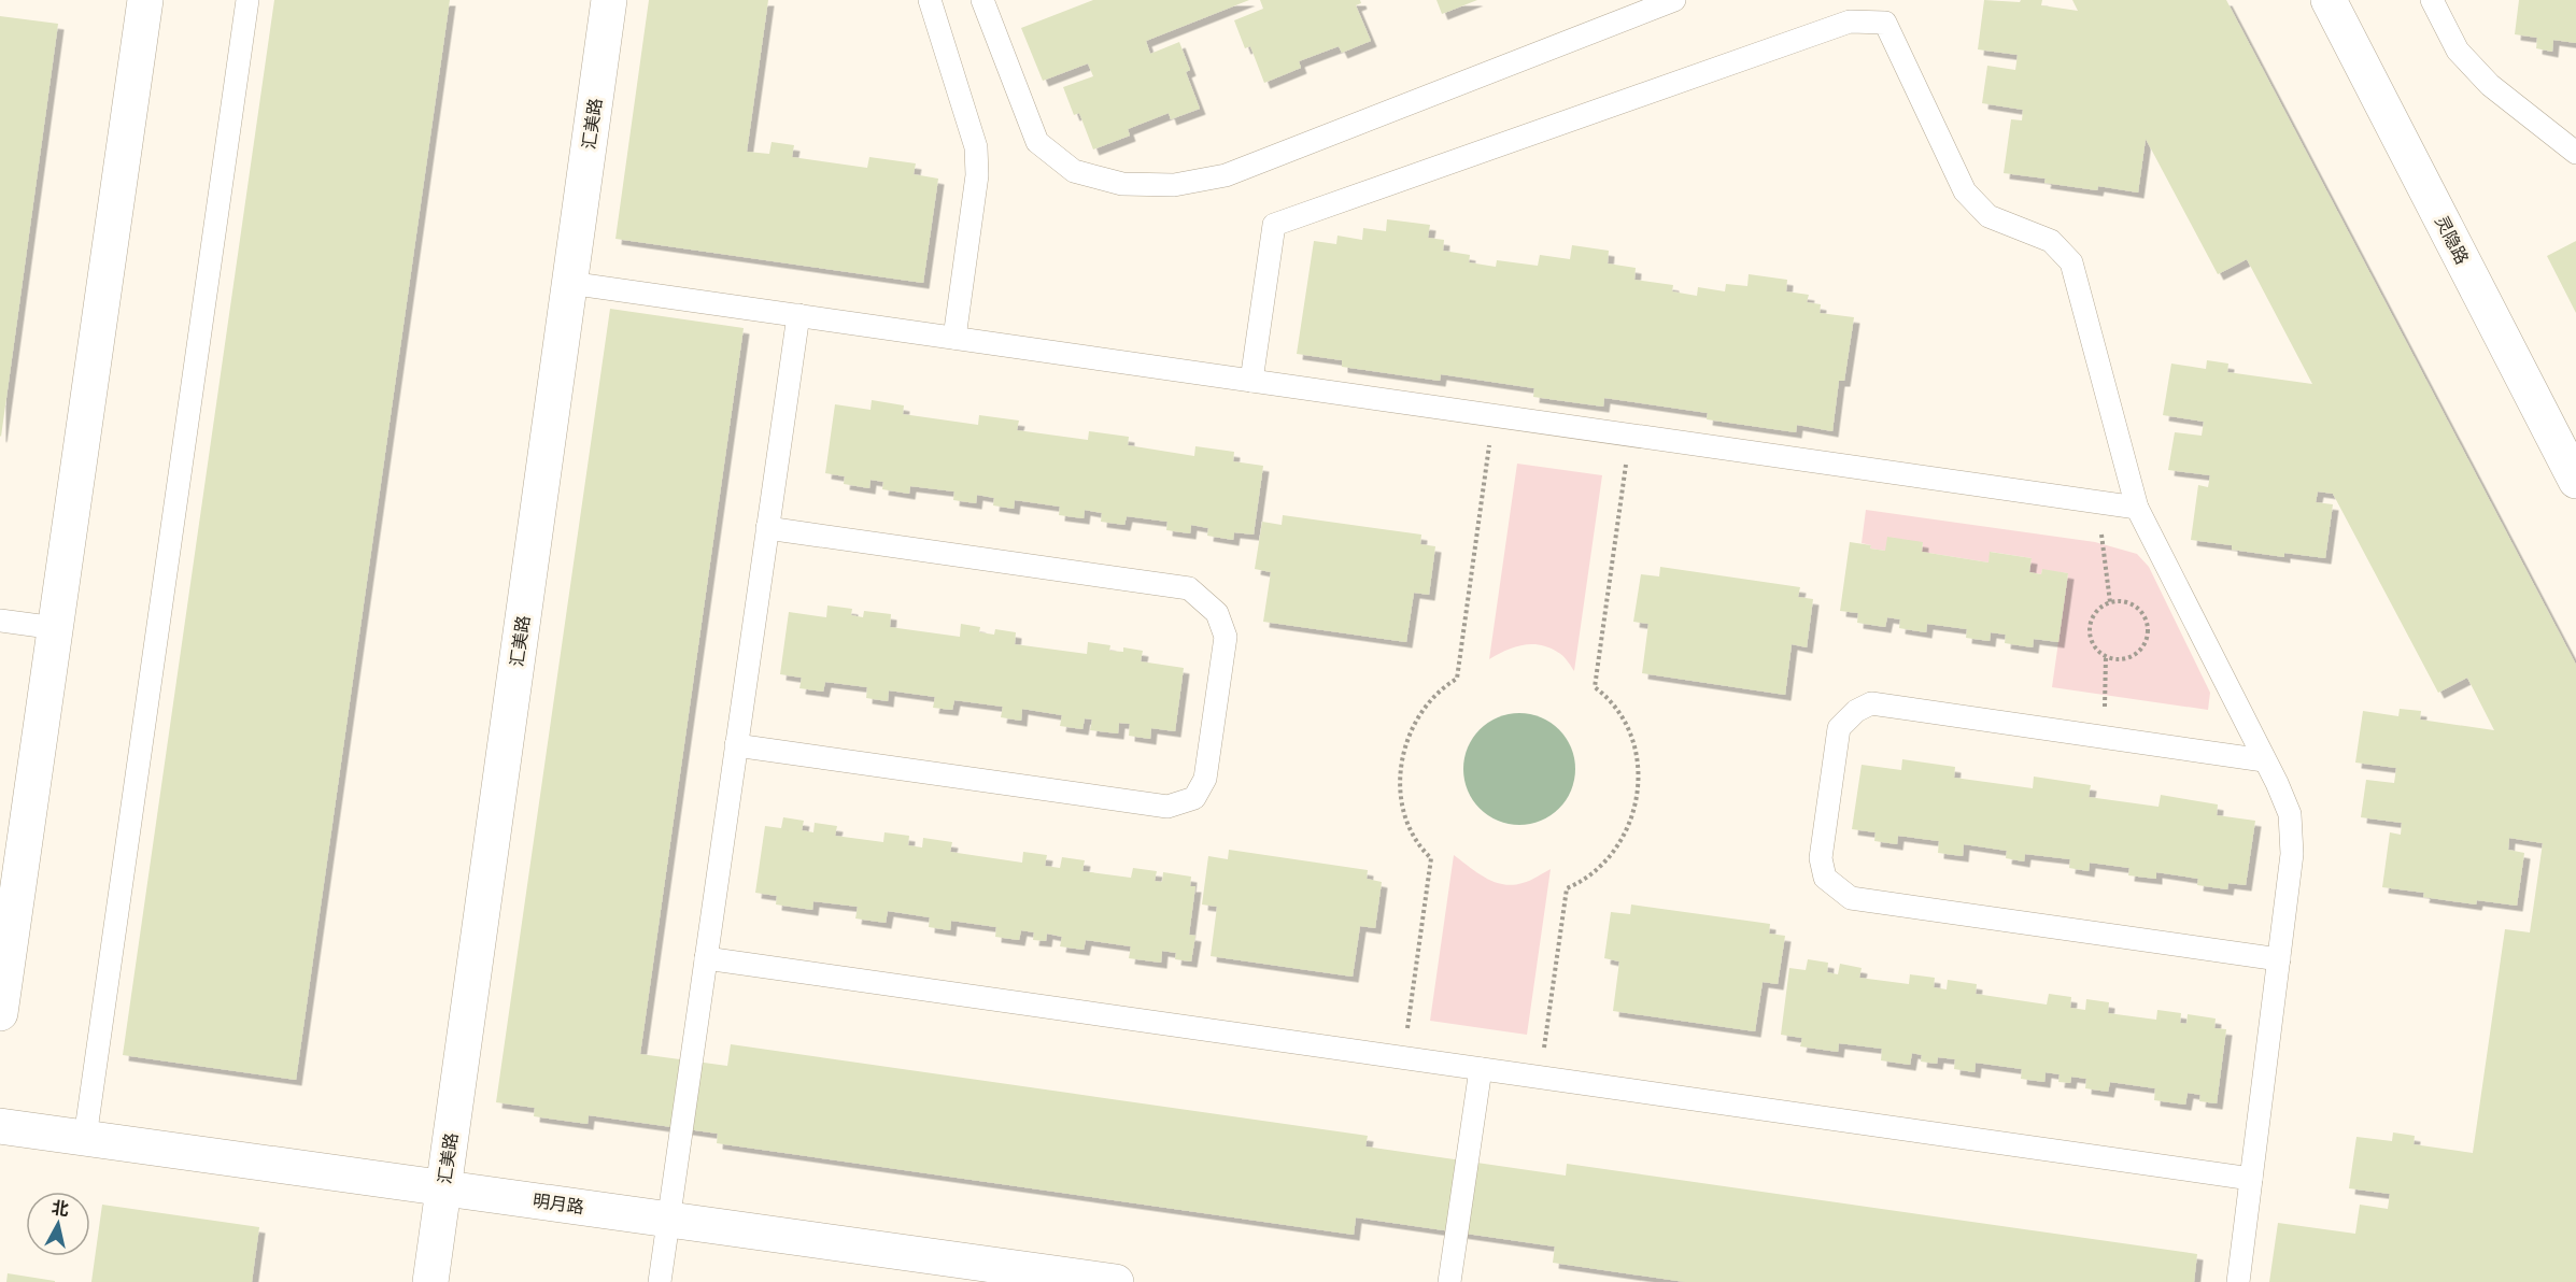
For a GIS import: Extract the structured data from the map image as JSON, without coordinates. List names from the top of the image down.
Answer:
{
  "streets": {
    "street": ["汇美路", "灵隐路", "明月路"]
  },
  "crossings": [
    ["汇美路", "明月路"]
  ],
  "north": "top"
}
